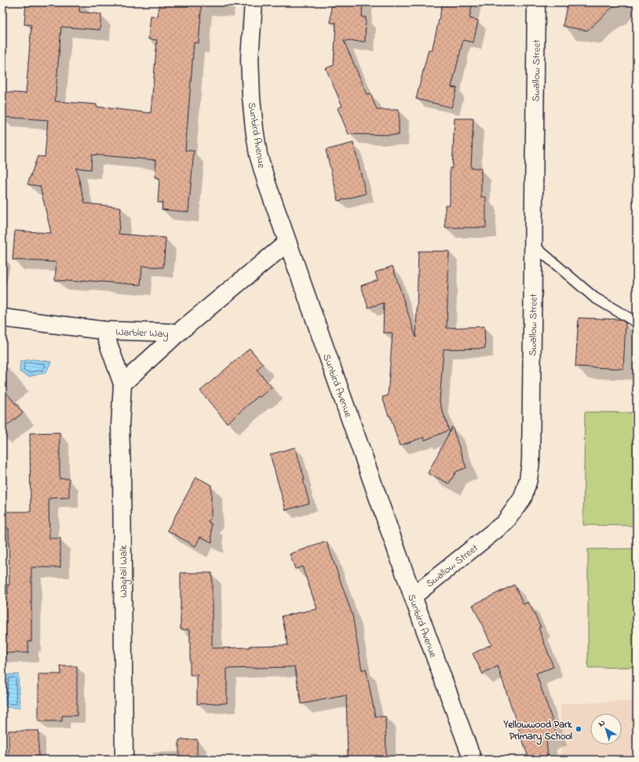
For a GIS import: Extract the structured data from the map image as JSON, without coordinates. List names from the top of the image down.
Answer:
{
  "streets": {
    "street": [
      "Swallow Street",
      "Sunbird Avenue",
      "Warbler Way",
      "Wagtail Walk"
    ]
  },
  "crossings": [
    ["Swallow Street", "Sunbird Avenue"],
    ["Sunbird Avenue", "Warbler Way"],
    ["Warbler Way", "Wagtail Walk"]
  ],
  "places": ["Yellowwood Park Primary School"],
  "north": "top left"
}
